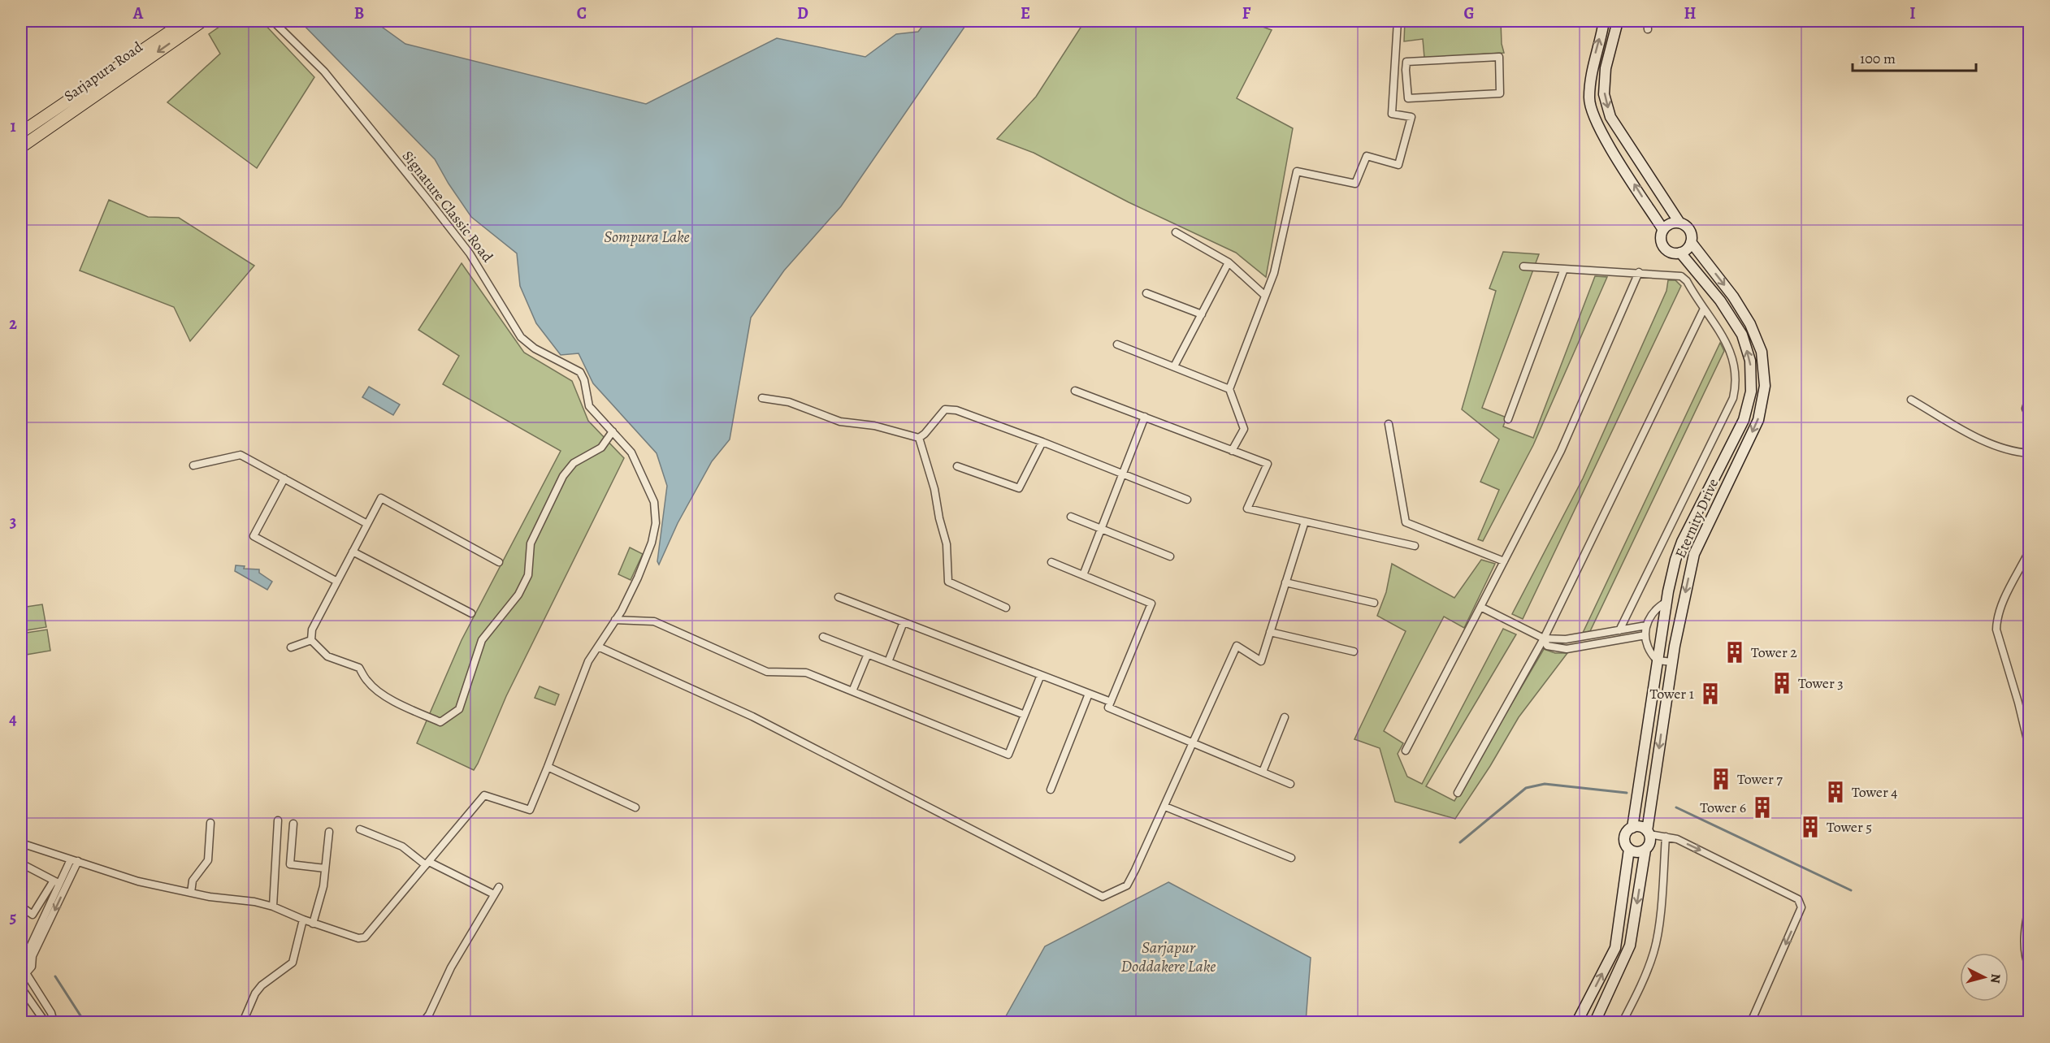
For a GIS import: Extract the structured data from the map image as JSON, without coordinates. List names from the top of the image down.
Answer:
{
  "streets": {
    "main road": ["Sarjapura Road"],
    "street": ["Signature Classic Road", "Eternity Drive"]
  },
  "water": ["Sompura Lake", "Sarjapur Doddakere Lake"],
  "places": {
    "building": [
      "Tower 2",
      "Tower 3",
      "Tower 1",
      "Tower 7",
      "Tower 4",
      "Tower 6",
      "Tower 5"
    ]
  },
  "scale_bar": "100 m",
  "north": "right",
  "grid": {
    "columns": [
      "A",
      "B",
      "C",
      "D",
      "E",
      "F",
      "G",
      "H",
      "I"
    ],
    "rows": [
      "1",
      "2",
      "3",
      "4",
      "5"
    ]
  }
}
